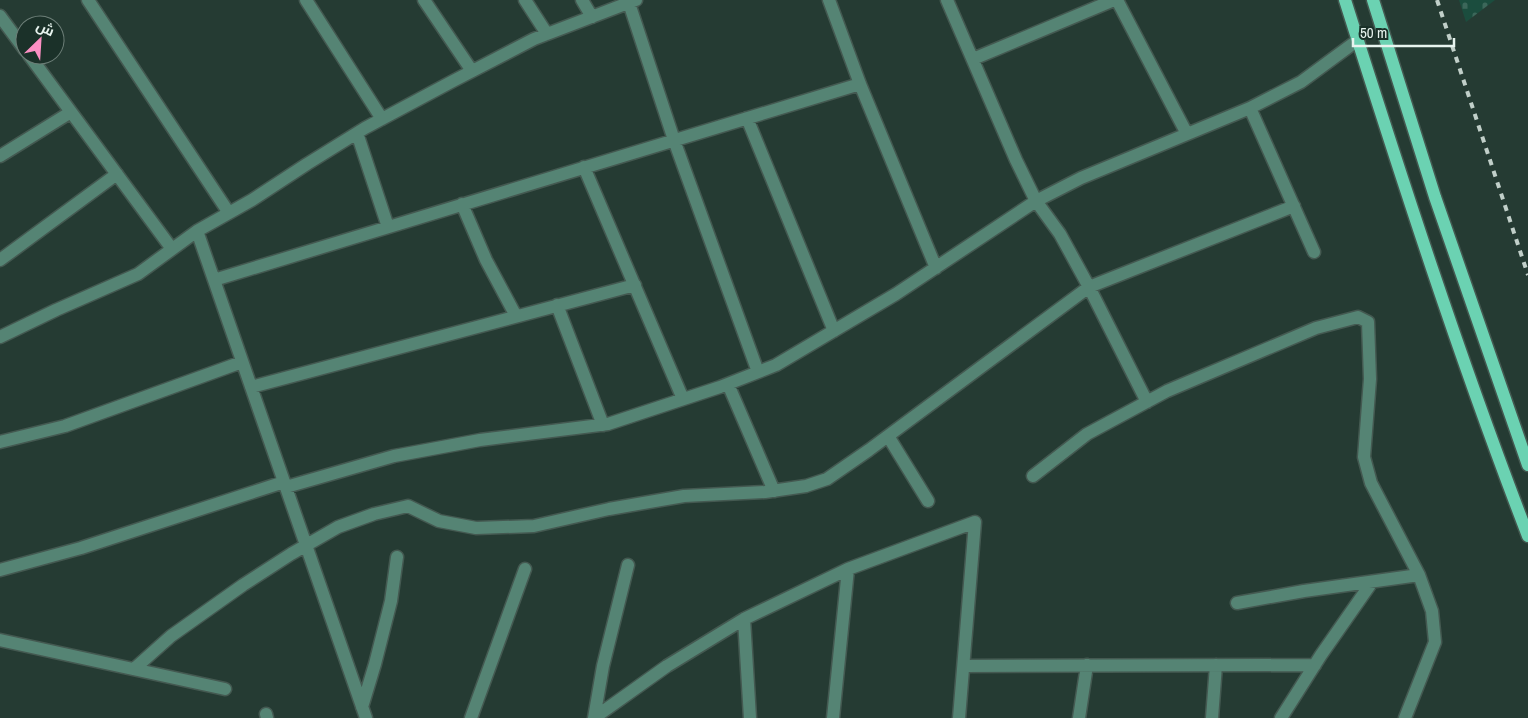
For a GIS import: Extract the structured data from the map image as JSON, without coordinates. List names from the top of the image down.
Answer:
{
  "scale_bar": "50 m",
  "north": "top right"
}
